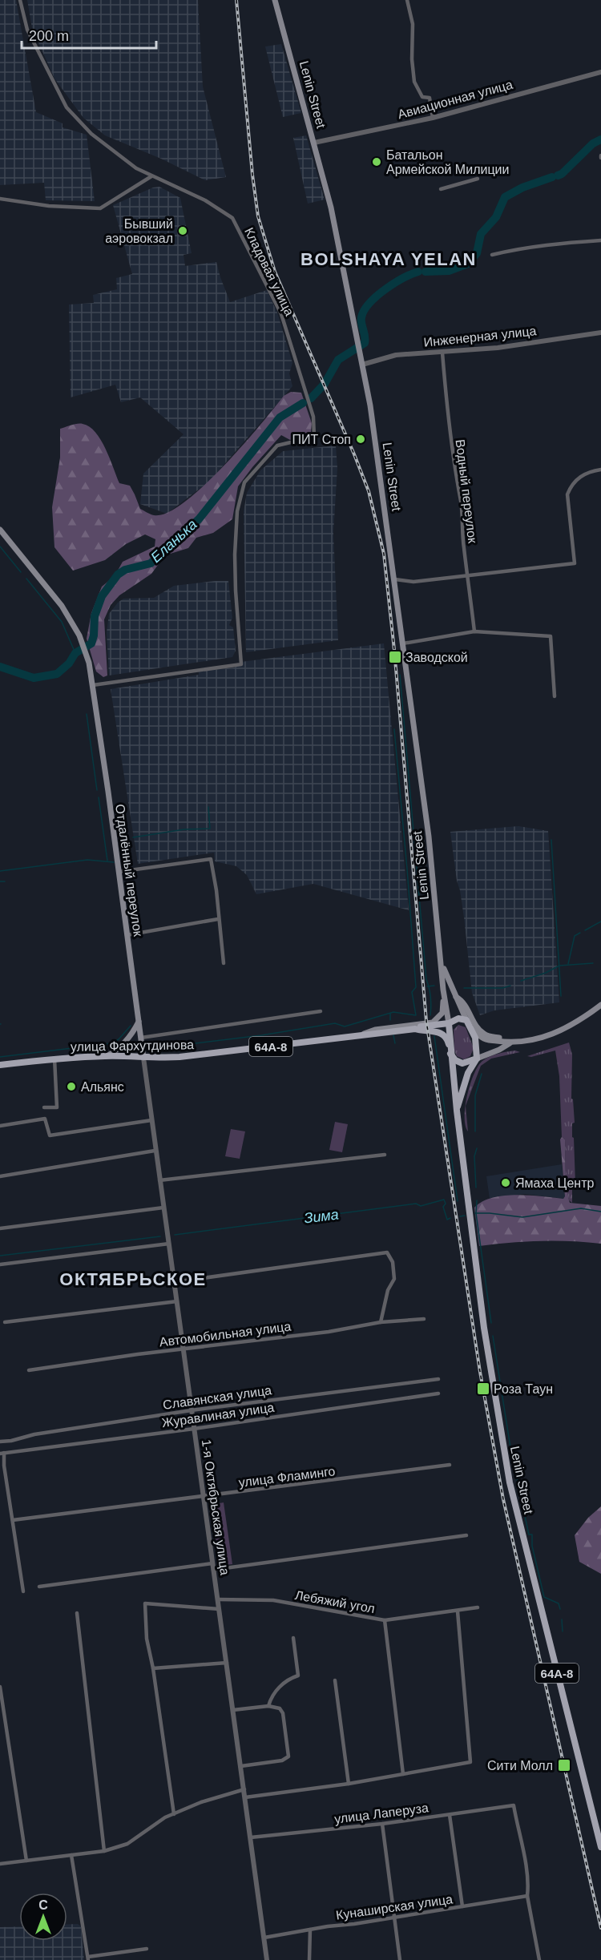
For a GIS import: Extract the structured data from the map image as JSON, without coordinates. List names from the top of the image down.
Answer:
{
  "streets": {
    "main road": [
      "Lenin Street",
      "Отдалённый переулок",
      "улица Фархутдинова",
      "64А-8"
    ],
    "street": [
      "Авиационная улица",
      "Кладовая улица",
      "Инженерная улица",
      "Водный переулок",
      "Автомобильная улица",
      "Славянская улица",
      "Журавлиная улица",
      "улица Фламинго",
      "1-я Октябрьская улица",
      "Лебяжий угол",
      "улица Лаперуза",
      "Кунаширская улица"
    ]
  },
  "crossings": [
    ["Lenin Street", "Авиационная улица"],
    ["Lenin Street", "Инженерная улица"],
    ["Lenin Street", "улица Фархутдинова"],
    ["Lenin Street", "64А-8"],
    ["Кладовая улица", "Отдалённый переулок"],
    ["Инженерная улица", "Водный переулок"],
    ["Отдалённый переулок", "улица Фархутдинова"],
    ["Отдалённый переулок", "1-я Октябрьская улица"],
    ["улица Фархутдинова", "64А-8"],
    ["улица Фархутдинова", "1-я Октябрьская улица"],
    ["Автомобильная улица", "1-я Октябрьская улица"],
    ["Славянская улица", "1-я Октябрьская улица"],
    ["Журавлиная улица", "1-я Октябрьская улица"],
    ["улица Фламинго", "1-я Октябрьская улица"],
    ["1-я Октябрьская улица", "Лебяжий угол"],
    ["1-я Октябрьская улица", "улица Лаперуза"],
    ["1-я Октябрьская улица", "Кунаширская улица"],
    ["улица Лаперуза", "Кунаширская улица"]
  ],
  "districts": ["BOLSHAYA YELAN", "ОКТЯБРЬСКОЕ"],
  "water": ["Еланька", "Зима"],
  "places": {
    "other": [
      "Батальон Армейской Милиции",
      "Бывший аэровокзал",
      "ПИТ Стоп",
      "Альянс",
      "Ямаха Центр"
    ],
    "transit": ["Заводской", "Роза Таун", "Сити Молл"]
  },
  "scale_bar": "200 m",
  "north": "top"
}
